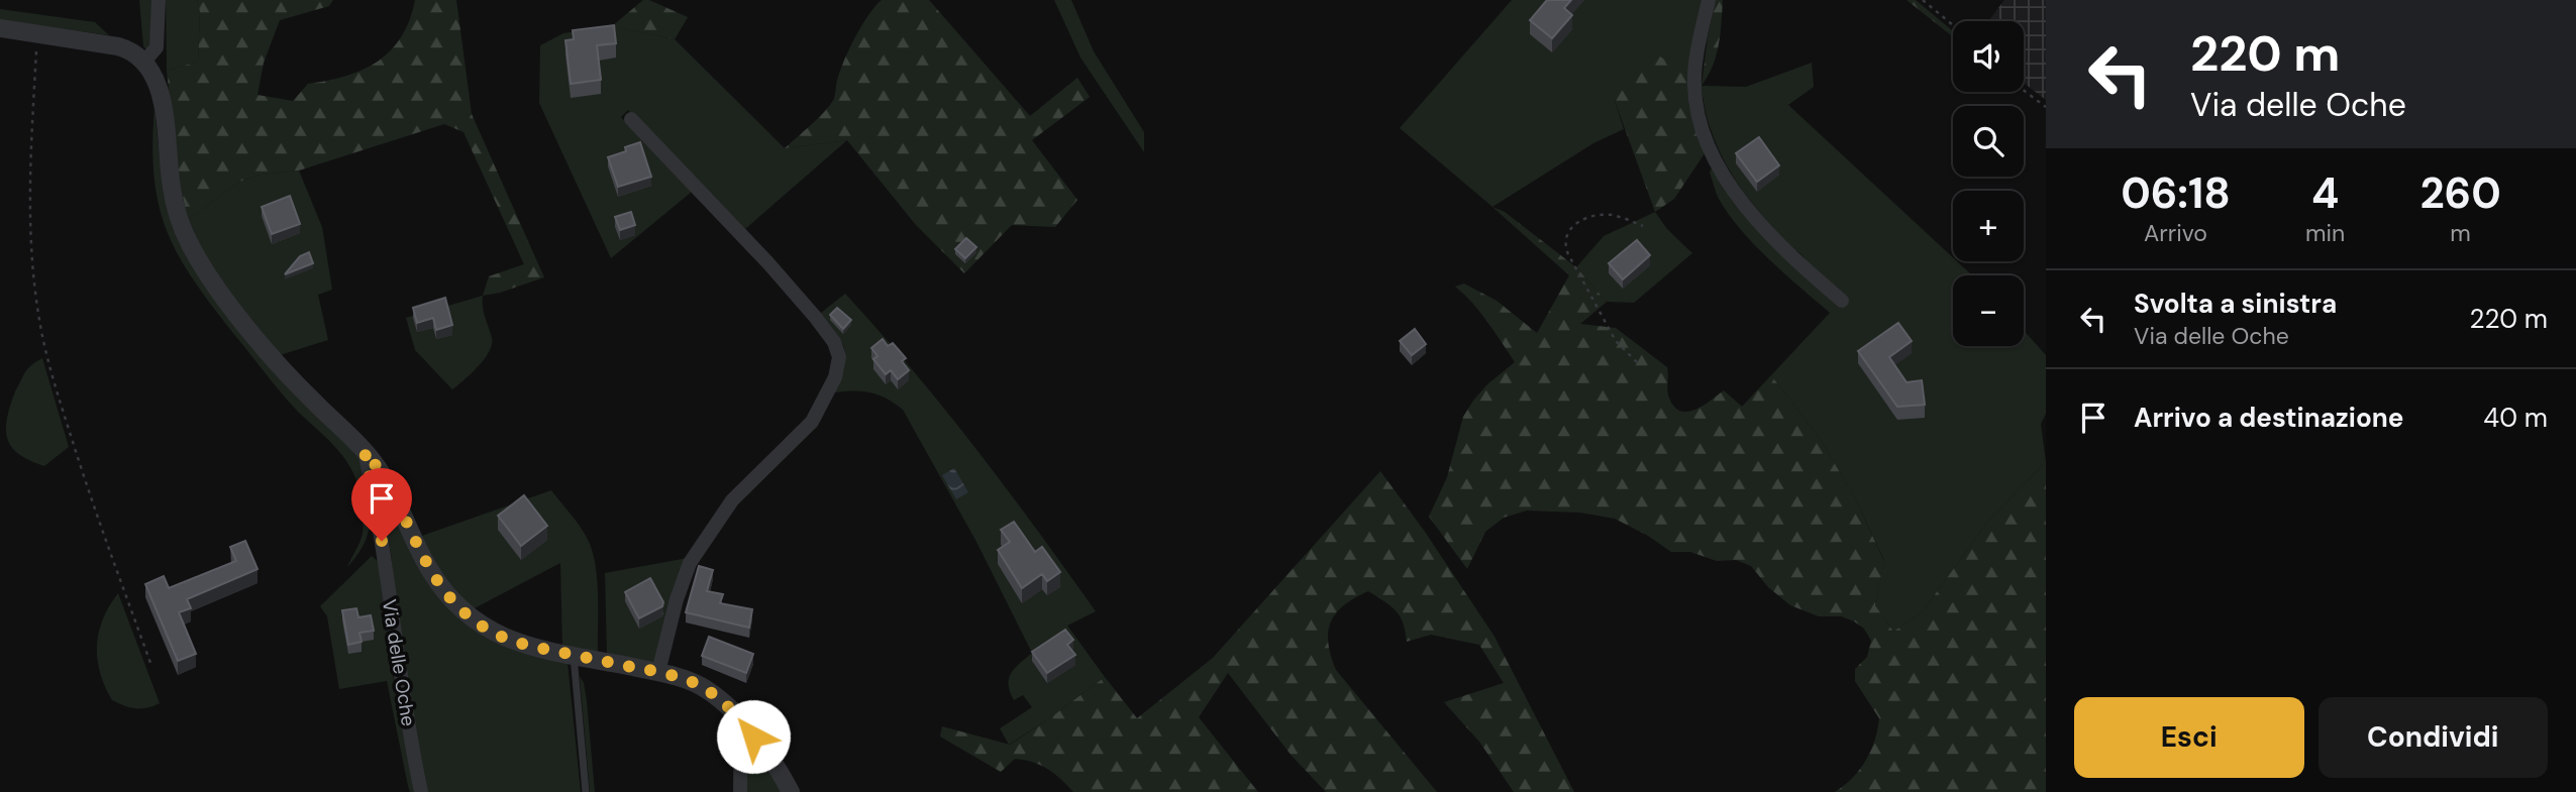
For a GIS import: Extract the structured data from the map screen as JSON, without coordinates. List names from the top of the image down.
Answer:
{
  "streets": {
    "street": ["Via delle Oche"]
  },
  "page": {
    "turn": ["220 m", "Via delle Oche"],
    "map_buttons": ["+", "−"],
    "eta": [
      "06:18",
      "Arrivo",
      "4",
      "min",
      "260",
      "m"
    ],
    "list": [
      {
        "name": "Svolta a sinistra",
        "note": "Via delle Oche",
        "value": "220 m"
      },
      {
        "name": "Arrivo a destinazione",
        "value": "40 m"
      }
    ],
    "buttons": ["Esci", "Condividi"]
  }
}
